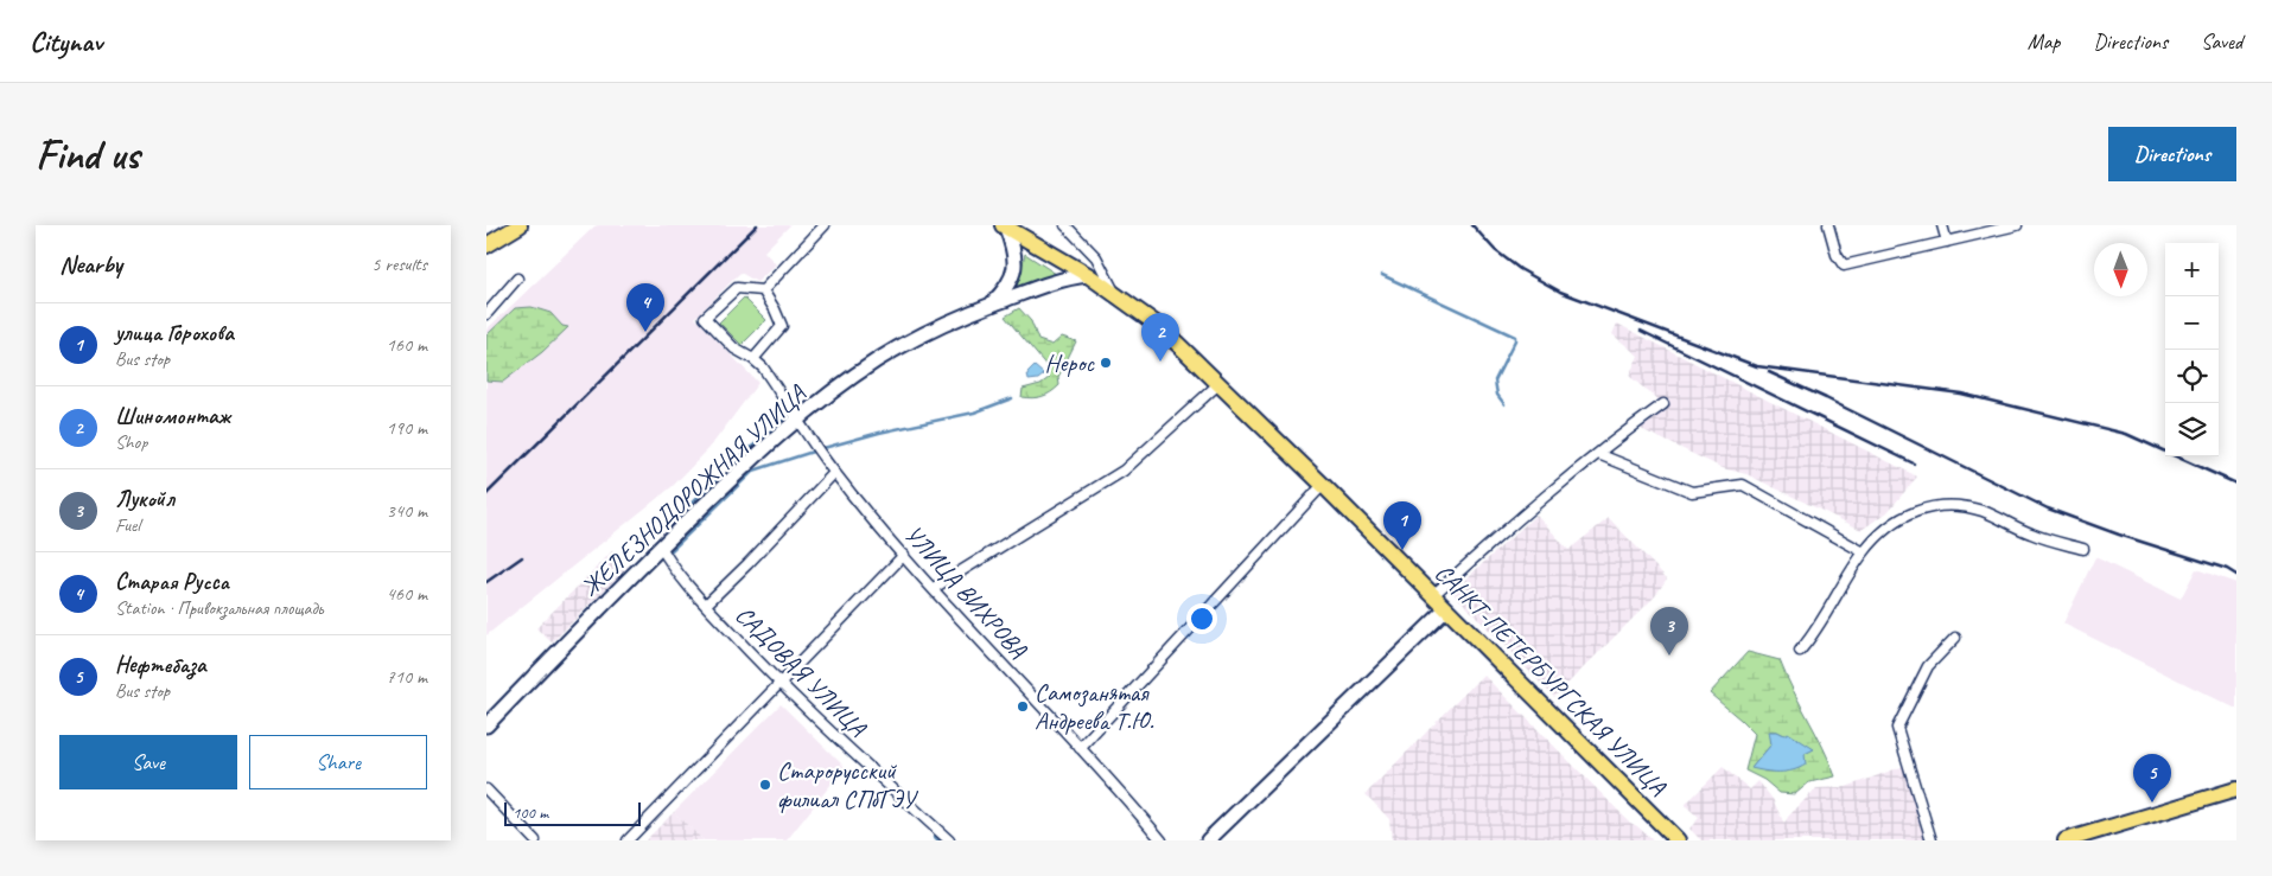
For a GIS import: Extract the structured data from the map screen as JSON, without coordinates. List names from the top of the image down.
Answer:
{
  "streets": {
    "main road": ["САНКТ-ПЕТЕРБУРГСКАЯ УЛИЦА"],
    "street": ["ЖЕЛЕЗНОДОРОЖНАЯ УЛИЦА", "УЛИЦА ВИХРОВА", "САДОВАЯ УЛИЦА"]
  },
  "crossings": [
    ["ЖЕЛЕЗНОДОРОЖНАЯ УЛИЦА", "УЛИЦА ВИХРОВА"],
    ["ЖЕЛЕЗНОДОРОЖНАЯ УЛИЦА", "САДОВАЯ УЛИЦА"]
  ],
  "places": ["Нерос", "Самозанятая Андреева Т.Ю.", "Старорусский филиал СПбГЭУ"],
  "scale_bar": "100 m",
  "north": "bottom",
  "page": {
    "header": "Citynav",
    "nav": ["Map", "Directions", "Saved"],
    "buttons": [
      "Directions",
      ["Save", "Share"]
    ],
    "title": "Find us",
    "heading": ["Nearby", "5 results"],
    "map_buttons": ["+", "−"],
    "pins": [
      "4",
      "2",
      "1",
      "3",
      "5"
    ],
    "list": [
      {
        "mark": "1",
        "name": "улица Горохова",
        "note": "Bus stop",
        "value": "160 m"
      },
      {
        "mark": "2",
        "name": "Шиномонтаж",
        "note": "Shop",
        "value": "190 m"
      },
      {
        "mark": "3",
        "name": "Лукойл",
        "note": "Fuel",
        "value": "340 m"
      },
      {
        "mark": "4",
        "name": "Старая Русса",
        "note": "Station · Привокзальная площадь",
        "value": "460 m"
      },
      {
        "mark": "5",
        "name": "Нефтебаза",
        "note": "Bus stop",
        "value": "710 m"
      }
    ],
    "scale": "100 m"
  }
}
